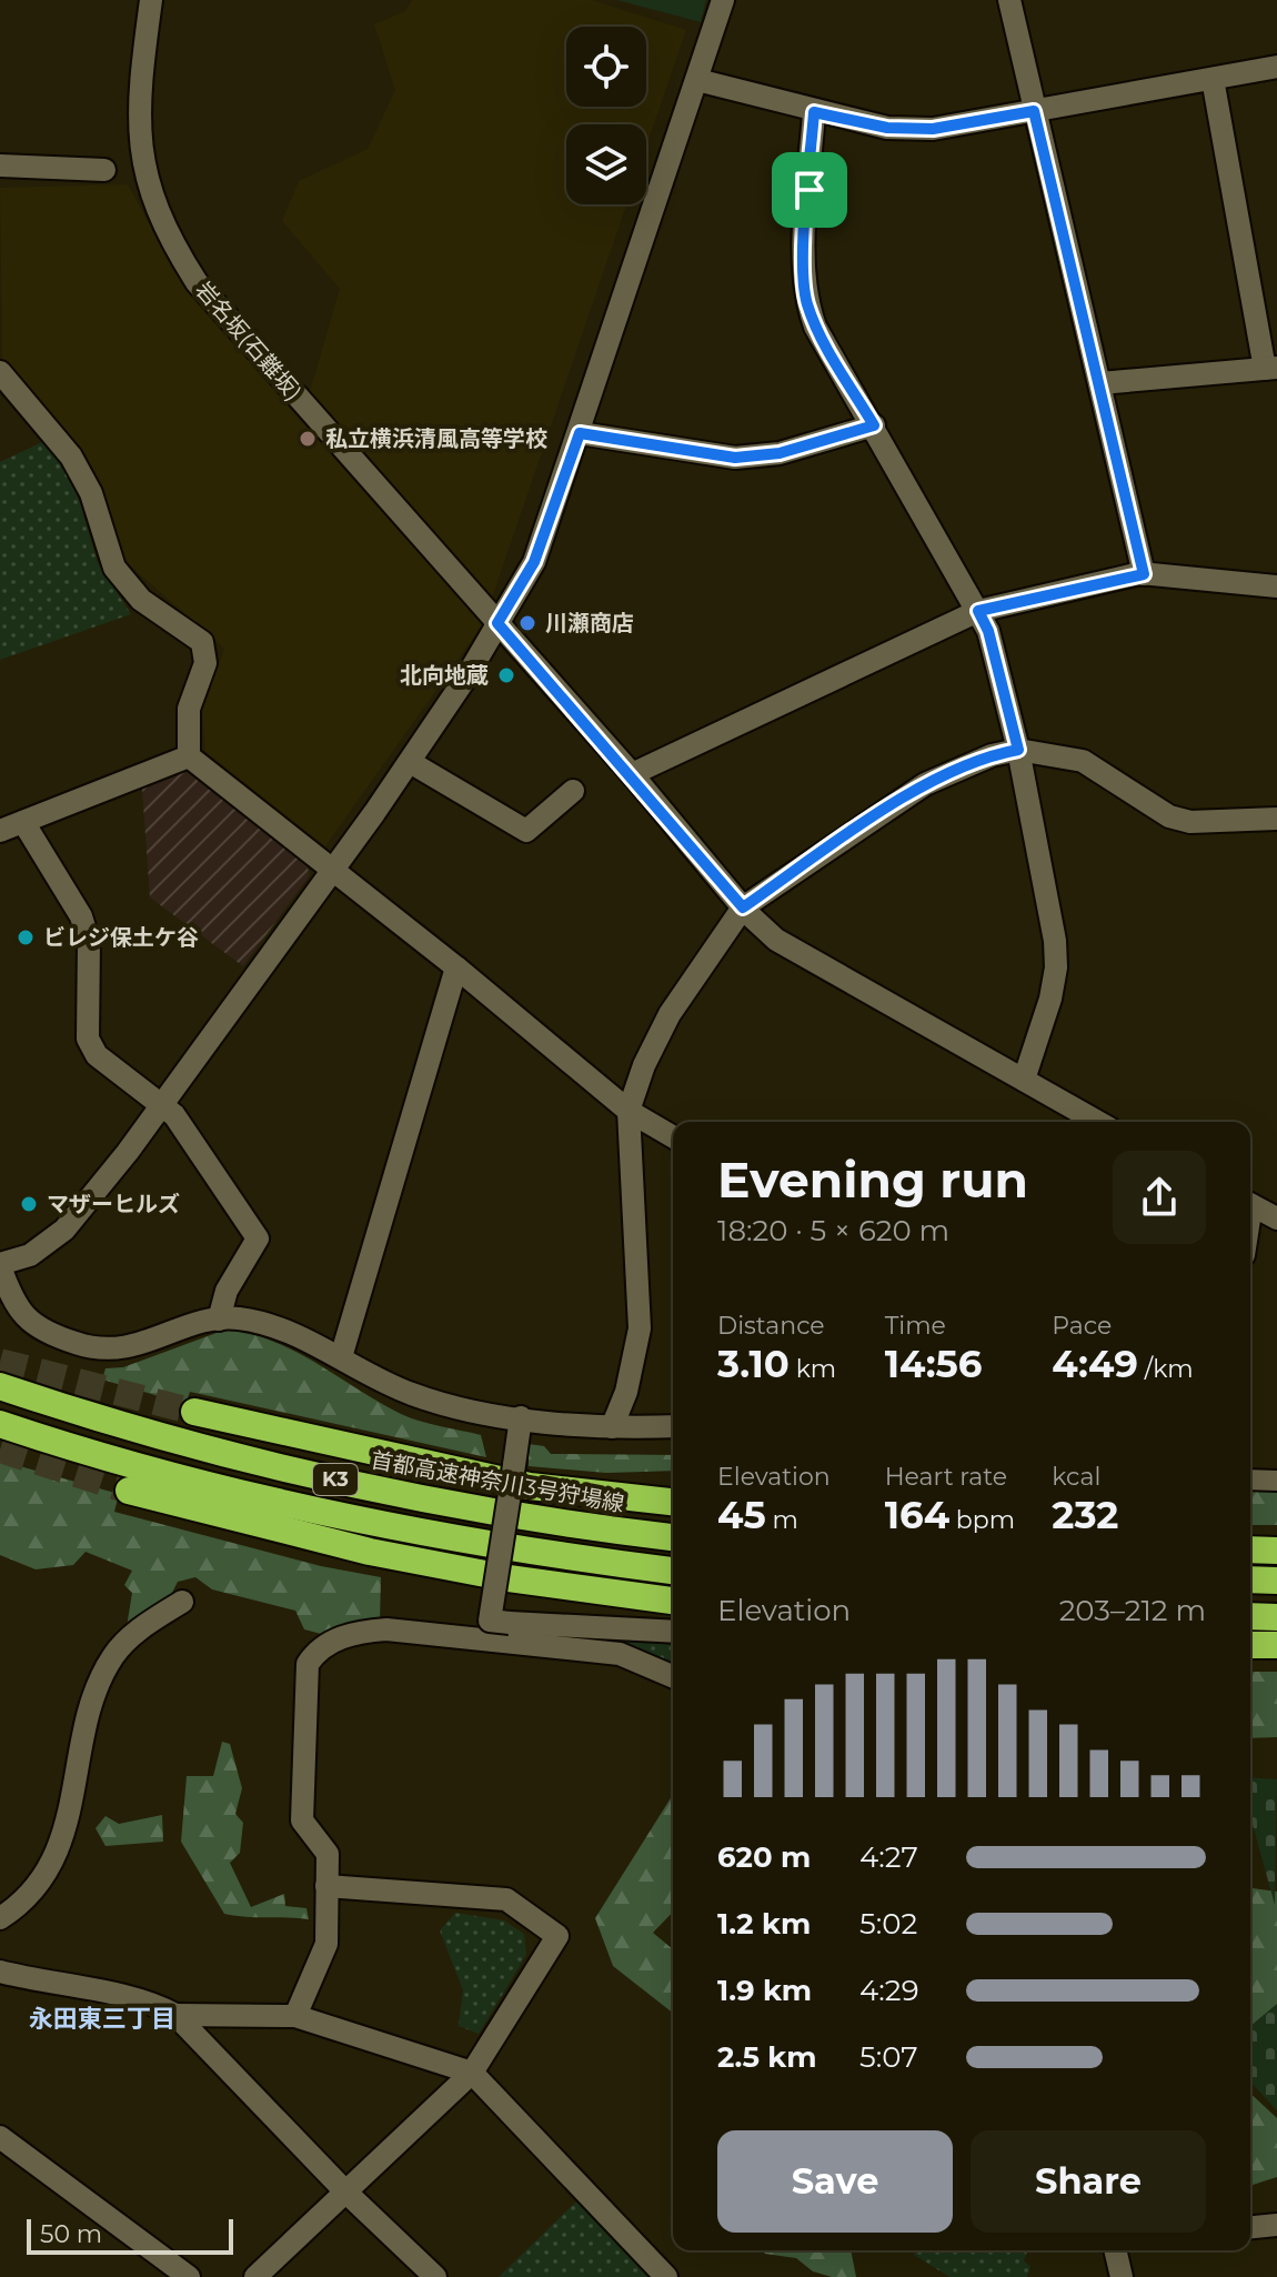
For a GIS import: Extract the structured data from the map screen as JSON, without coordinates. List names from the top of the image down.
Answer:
{
  "streets": {
    "highway": ["K3", "首都高速神奈川3号狩場線"],
    "street": ["岩名坂(石難坂)"]
  },
  "districts": ["永田東三丁目"],
  "places": [
    "私立横浜清風高等学校",
    "川瀬商店",
    "北向地蔵",
    "ビレジ保土ケ谷",
    "マザーヒルズ"
  ],
  "scale_bar": "50 m",
  "page": {
    "heading": ["Evening run", "18:20 · 5 × 620 m"],
    "stats": [
      ["Distance", "3.10 km"],
      ["Time", "14:56"],
      ["Pace", "4:49 /km"],
      ["Elevation", "45 m"],
      ["Heart rate", "164 bpm"],
      ["kcal", "232"]
    ],
    "chart": ["Elevation", "203–212 m"],
    "list": [
      {
        "name": "620 m",
        "note": "4:27"
      },
      {
        "name": "1.2 km",
        "note": "5:02"
      },
      {
        "name": "1.9 km",
        "note": "4:29"
      },
      {
        "name": "2.5 km",
        "note": "5:07"
      }
    ],
    "buttons": ["Save", "Share"],
    "scale": "50 m"
  }
}
